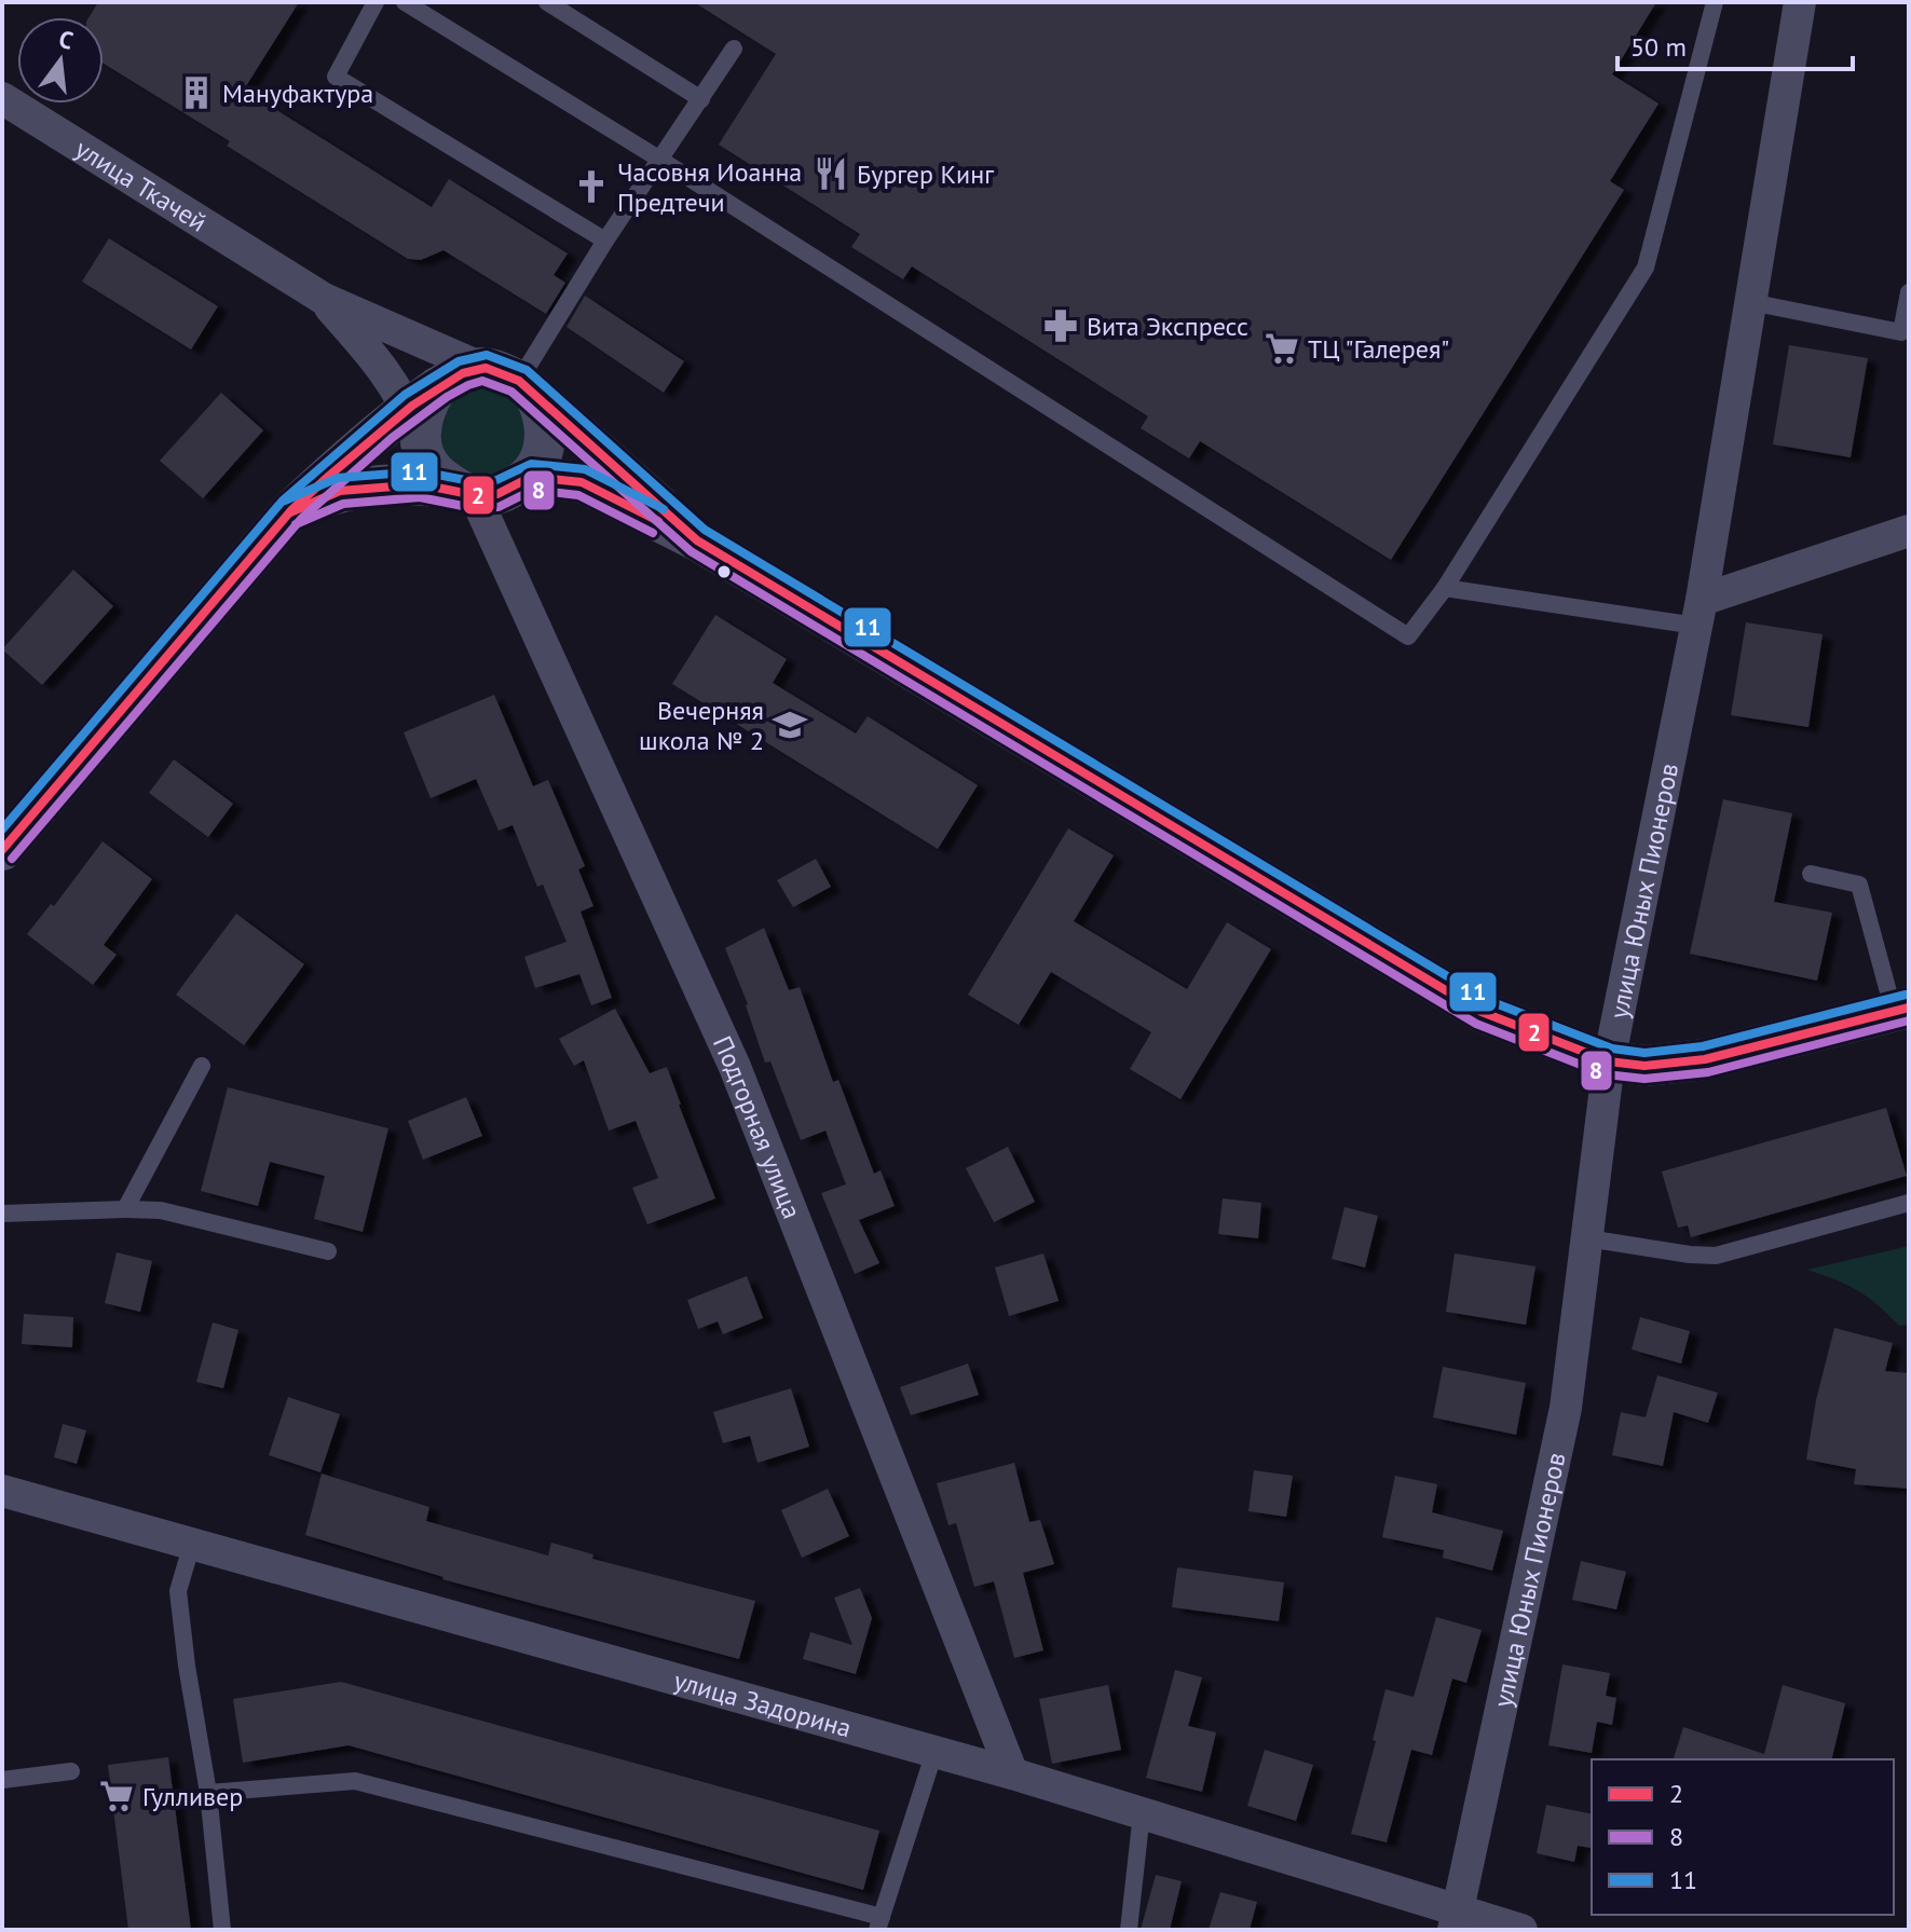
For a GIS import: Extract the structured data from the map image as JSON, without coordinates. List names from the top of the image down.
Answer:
{
  "streets": {
    "street": [
      "улица Ткачей",
      "улица Юных Пионеров",
      "Подгорная улица",
      "улица Задорина"
    ]
  },
  "crossings": [
    ["улица Ткачей", "улица Юных Пионеров"],
    ["улица Ткачей", "Подгорная улица"],
    ["улица Юных Пионеров", "улица Задорина"],
    ["Подгорная улица", "улица Задорина"]
  ],
  "places": {
    "building": ["Мануфактура"],
    "restaurant": ["Бургер Кинг"],
    "church": ["Часовня Иоанна Предтечи"],
    "pharmacy": ["Вита Экспресс"],
    "supermarket": ["ТЦ \"Галерея\"", "Гулливер"],
    "school or university": ["Вечерняя школа № 2"]
  },
  "lines": ["transit line 11", "transit line 2", "transit line 8"],
  "legend": ["2", "8", "11"],
  "scale_bar": "50 m",
  "north": "top"
}
